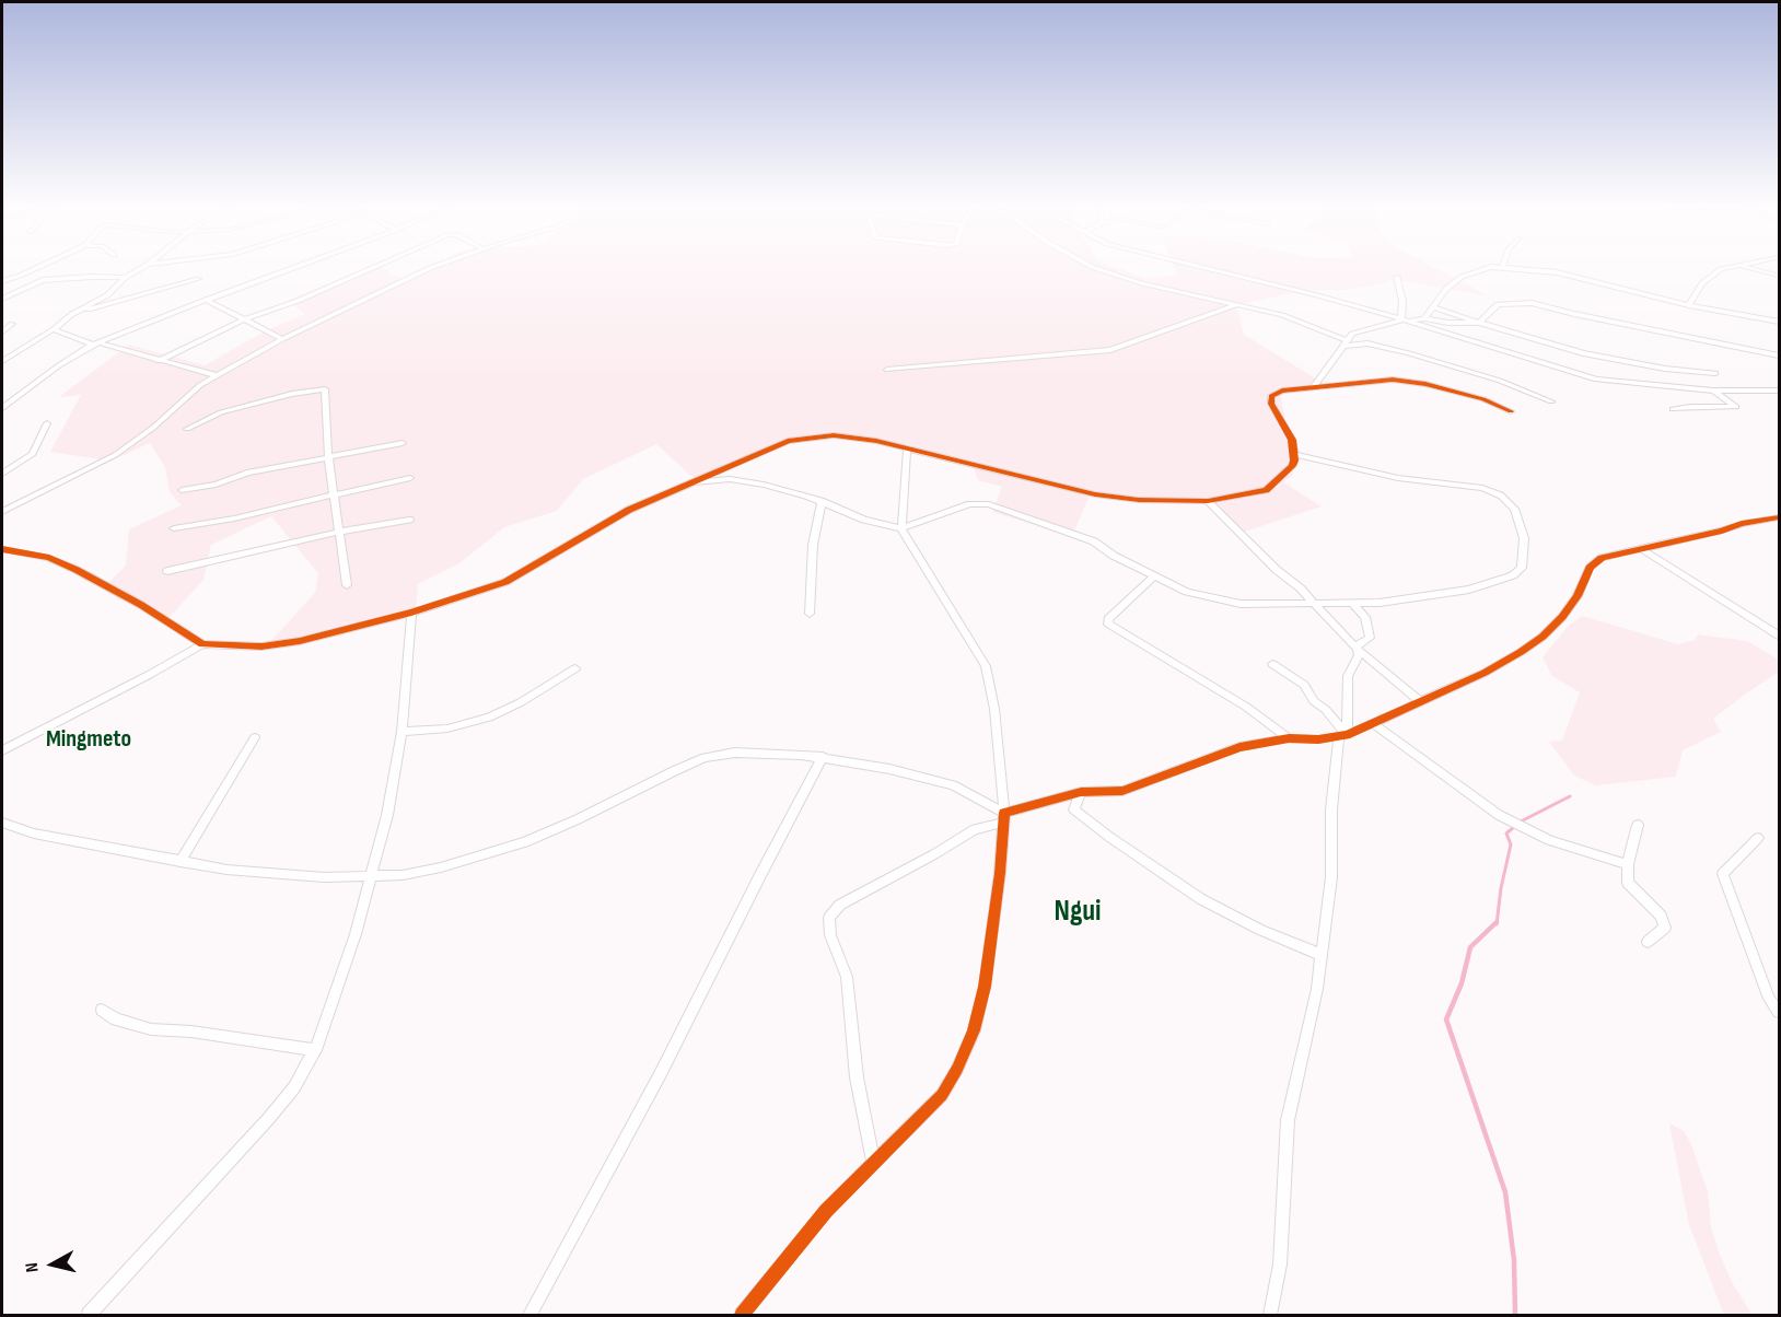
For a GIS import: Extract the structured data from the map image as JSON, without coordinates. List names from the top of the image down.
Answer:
{
  "districts": ["Mingmeto", "Ngui"],
  "north": "left"
}
